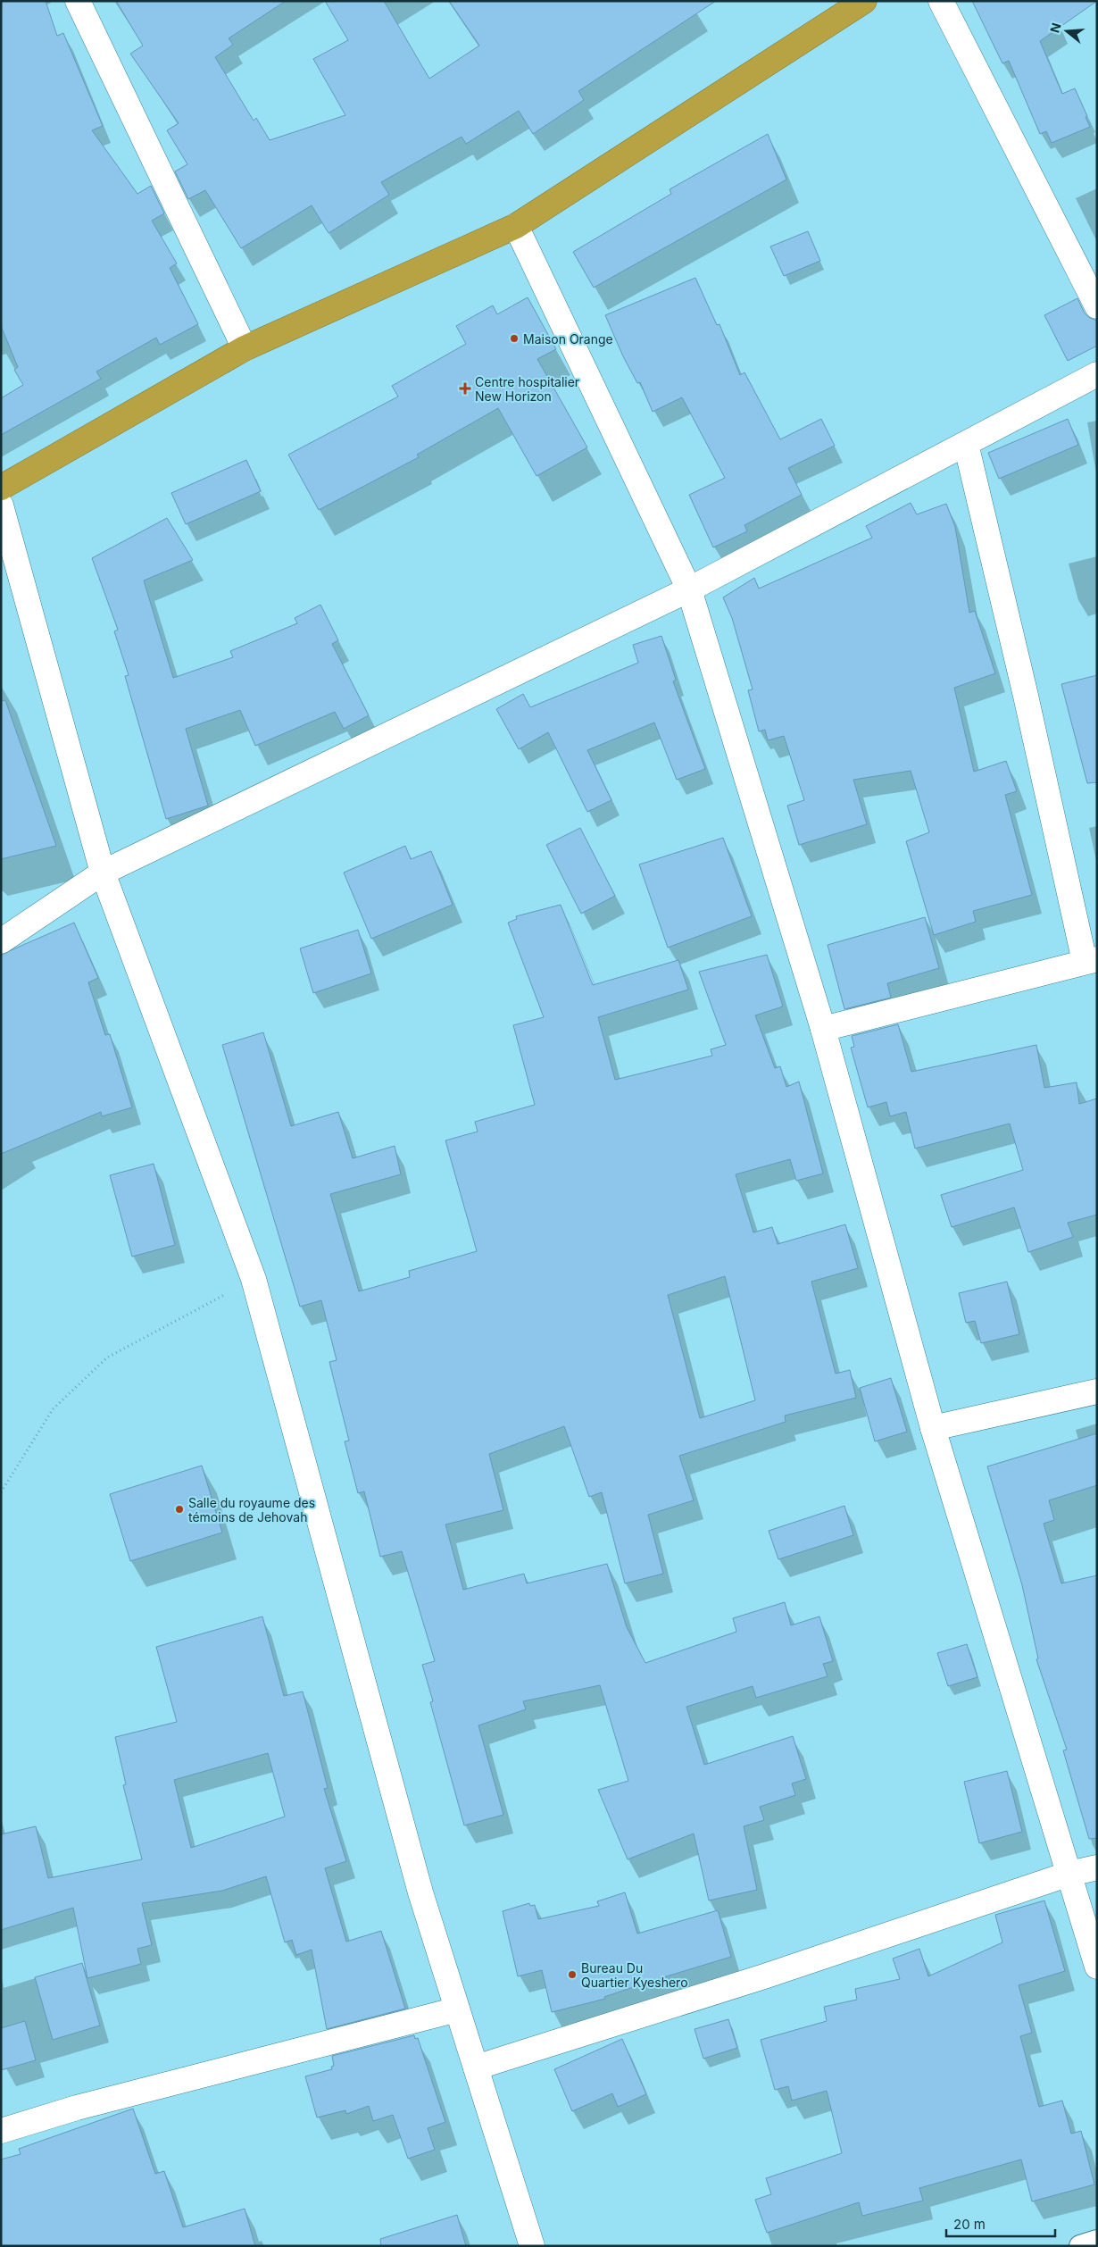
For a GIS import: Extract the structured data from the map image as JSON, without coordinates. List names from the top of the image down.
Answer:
{
  "places": {
    "other": ["Maison Orange", "Salle du royaume des témoins de Jehovah", "Bureau Du Quartier Kyeshero"],
    "health": ["Centre hospitalier New Horizon"]
  },
  "scale_bar": "20 m",
  "north": "left"
}
